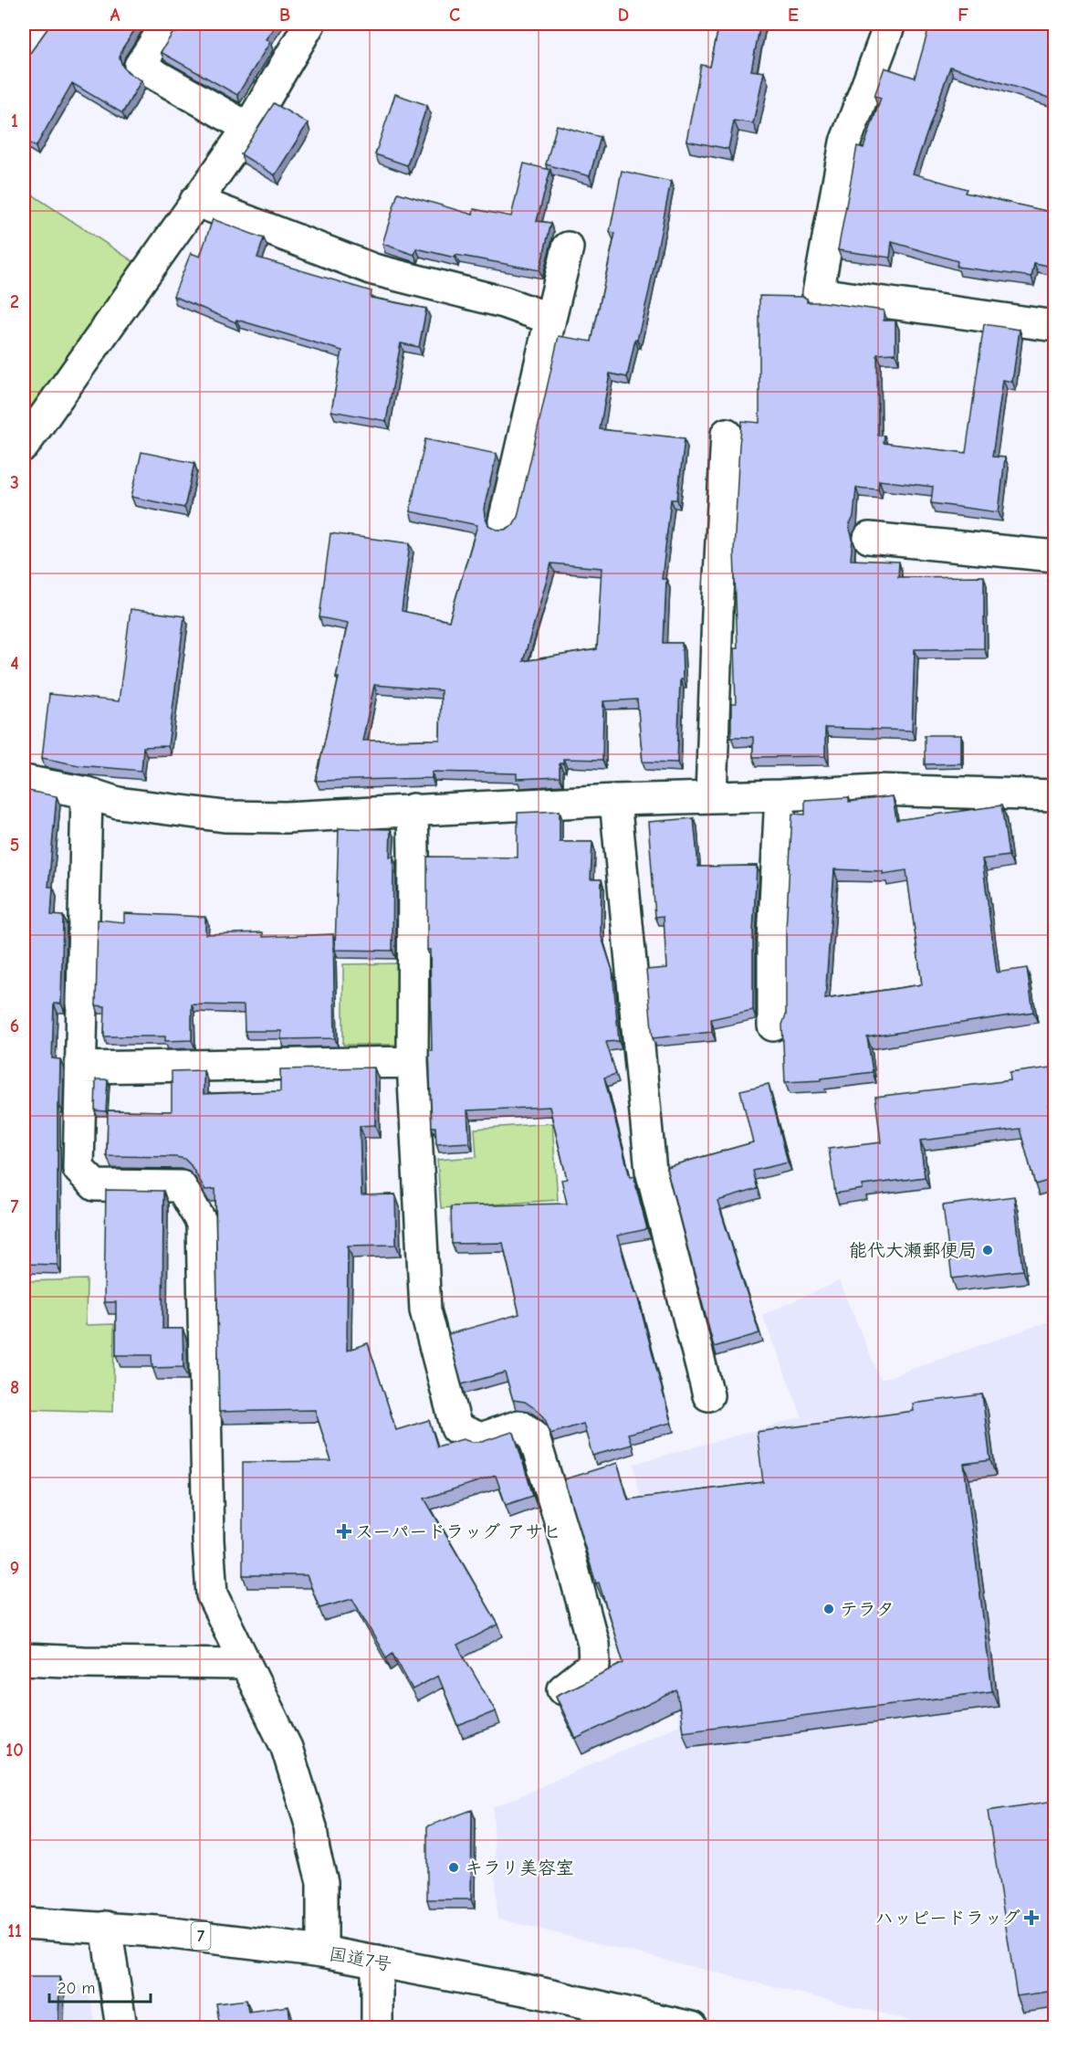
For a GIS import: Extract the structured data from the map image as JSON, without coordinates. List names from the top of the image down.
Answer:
{
  "streets": {
    "main road": ["7", "国道7号"]
  },
  "places": {
    "other": ["能代大瀬郵便局", "テラタ", "キラリ美容室"],
    "health": ["スーパードラッグ アサヒ", "ハッピードラッグ"]
  },
  "scale_bar": "20 m",
  "grid": {
    "columns": [
      "A",
      "B",
      "C",
      "D",
      "E",
      "F"
    ],
    "rows": [
      "1",
      "2",
      "3",
      "4",
      "5",
      "6",
      "7",
      "8",
      "9",
      "10",
      "11"
    ]
  }
}
